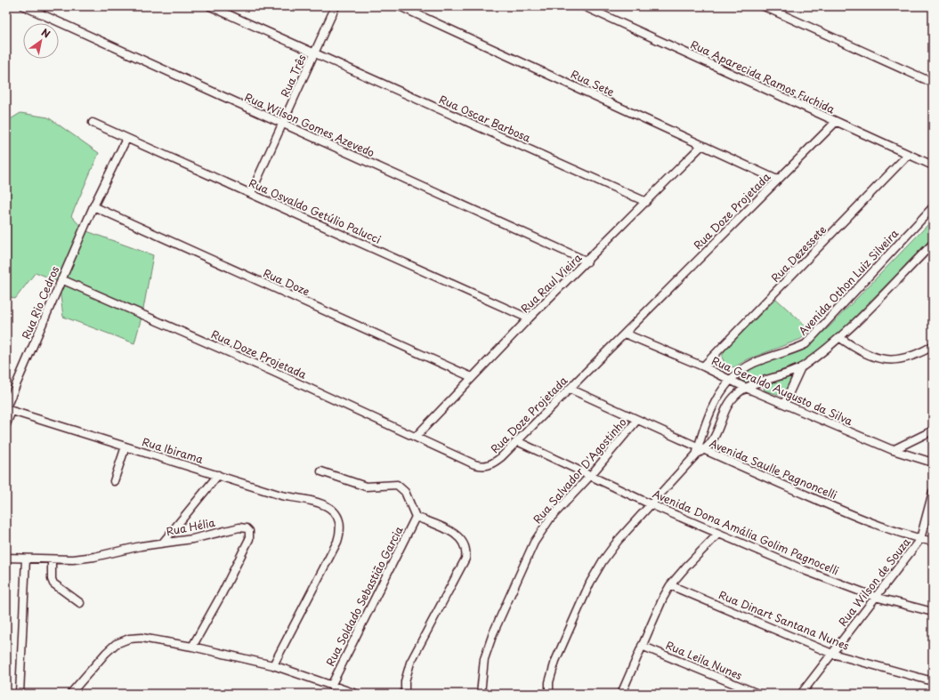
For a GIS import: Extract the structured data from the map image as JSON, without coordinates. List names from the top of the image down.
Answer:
{
  "streets": {
    "street": [
      "Rua Três",
      "Rua Aparecida Ramos Fuchida",
      "Rua Sete",
      "Rua Oscar Barbosa",
      "Rua Wilson Gomes Azevedo",
      "Rua Osvaldo Getúlio Palucci",
      "Rua Doze Projetada",
      "Rua Dezessete",
      "Rua Doze",
      "Avenida Othon Luiz Silveira",
      "Rua Raul Vieira",
      "Rua Rio Cedros",
      "Rua Geraldo Augusto da Silva",
      "Rua Ibirama",
      "Avenida Saulle Pagnoncelli",
      "Rua Salvador D'Agostinho",
      "Rua Hélia",
      "Avenida Dona Amália Golim Pagnocelli",
      "Rua Wilson de Souza",
      "Rua Soldado Sebastião Garcia",
      "Rua Dinart Santana Nunes",
      "Rua Leila Nunes"
    ]
  },
  "crossings": [
    ["Rua Três", "Rua Oscar Barbosa"],
    ["Rua Três", "Rua Wilson Gomes Azevedo"],
    ["Rua Três", "Rua Osvaldo Getúlio Palucci"],
    ["Rua Aparecida Ramos Fuchida", "Rua Doze Projetada"],
    ["Rua Aparecida Ramos Fuchida", "Rua Dezessete"],
    ["Rua Sete", "Rua Doze Projetada"],
    ["Rua Sete", "Rua Raul Vieira"],
    ["Rua Oscar Barbosa", "Rua Raul Vieira"],
    ["Rua Wilson Gomes Azevedo", "Rua Raul Vieira"],
    ["Rua Osvaldo Getúlio Palucci", "Rua Raul Vieira"],
    ["Rua Osvaldo Getúlio Palucci", "Rua Rio Cedros"],
    ["Rua Doze Projetada", "Rua Raul Vieira"],
    ["Rua Doze Projetada", "Rua Rio Cedros"],
    ["Rua Doze Projetada", "Rua Geraldo Augusto da Silva"],
    ["Rua Doze Projetada", "Avenida Saulle Pagnoncelli"],
    ["Rua Doze Projetada", "Avenida Dona Amália Golim Pagnocelli"],
    ["Rua Dezessete", "Rua Geraldo Augusto da Silva"],
    ["Rua Doze", "Rua Raul Vieira"],
    ["Rua Doze", "Rua Rio Cedros"],
    ["Avenida Othon Luiz Silveira", "Rua Geraldo Augusto da Silva"],
    ["Avenida Othon Luiz Silveira", "Avenida Saulle Pagnoncelli"],
    ["Avenida Othon Luiz Silveira", "Avenida Dona Amália Golim Pagnocelli"],
    ["Rua Rio Cedros", "Rua Ibirama"],
    ["Avenida Saulle Pagnoncelli", "Rua Salvador D'Agostinho"],
    ["Avenida Saulle Pagnoncelli", "Rua Wilson de Souza"],
    ["Rua Salvador D'Agostinho", "Avenida Dona Amália Golim Pagnocelli"],
    ["Avenida Dona Amália Golim Pagnocelli", "Rua Wilson de Souza"],
    ["Rua Wilson de Souza", "Rua Dinart Santana Nunes"]
  ],
  "north": "top right"
}
